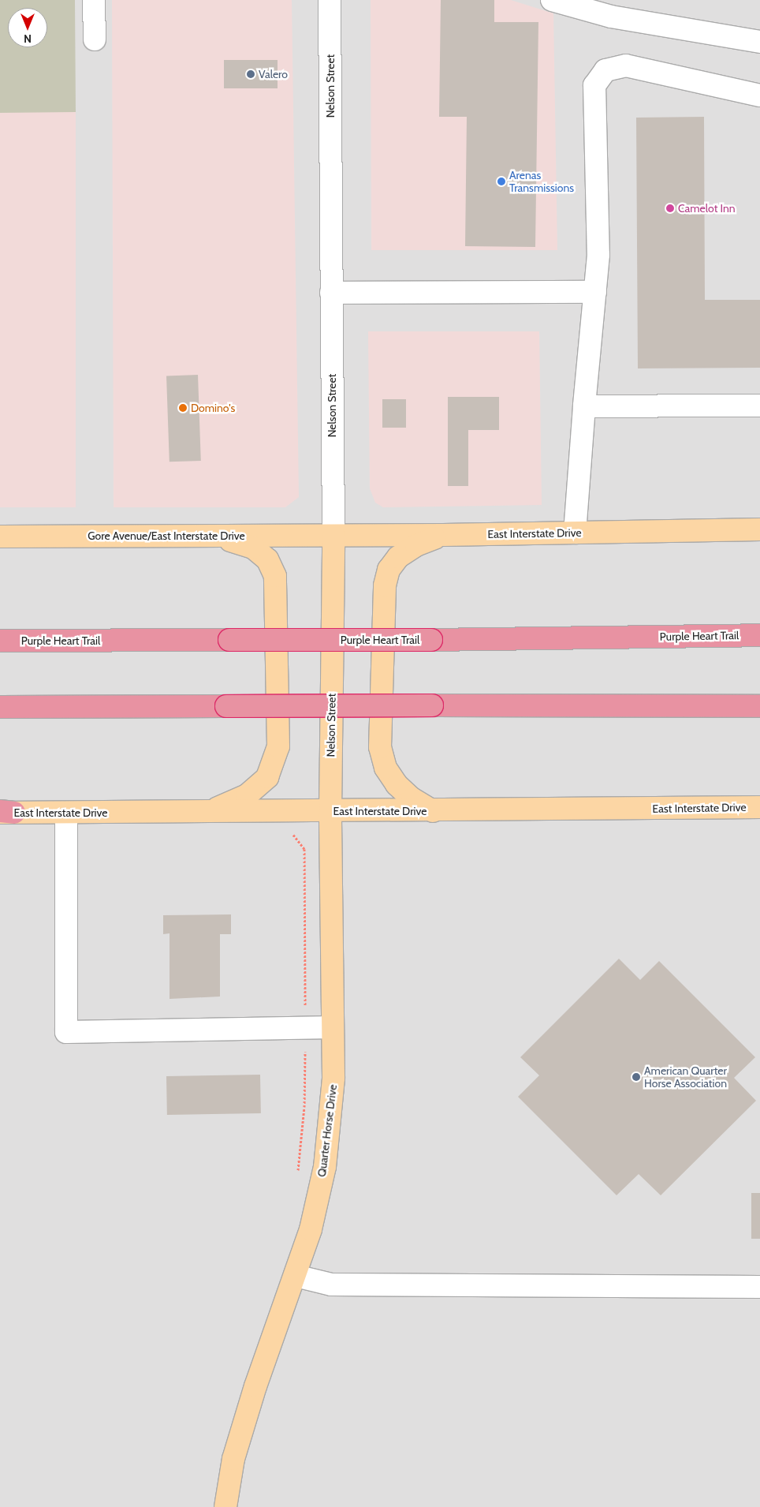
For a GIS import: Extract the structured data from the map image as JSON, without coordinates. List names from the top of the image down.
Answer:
{
  "streets": {
    "highway": ["Purple Heart Trail"],
    "main road": [
      "Nelson Street",
      "East Interstate Drive",
      "Gore Avenue/East Interstate Drive",
      "Quarter Horse Drive"
    ]
  },
  "crossings": [
    ["Nelson Street", "East Interstate Drive"],
    ["Nelson Street", "Gore Avenue/East Interstate Drive"],
    ["Nelson Street", "Quarter Horse Drive"],
    ["East Interstate Drive", "Gore Avenue/East Interstate Drive"],
    ["East Interstate Drive", "Quarter Horse Drive"]
  ],
  "places": [
    "Valero",
    "Arenas Transmissions",
    "Camelot Inn",
    "Domino's",
    "American Quarter Horse Association"
  ],
  "north": "bottom"
}
